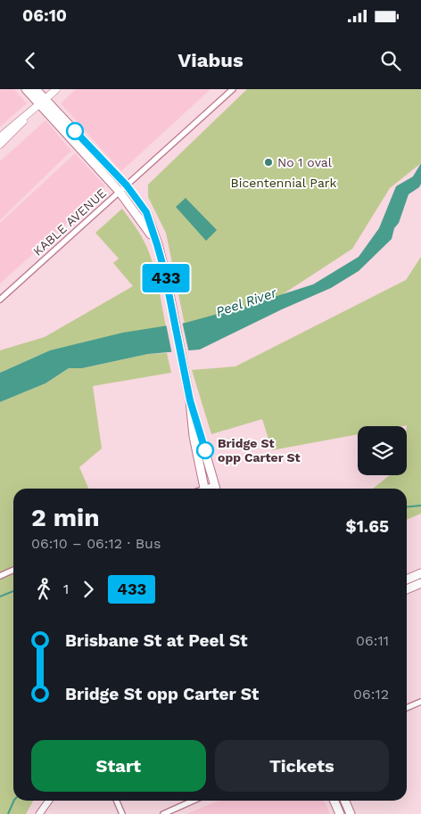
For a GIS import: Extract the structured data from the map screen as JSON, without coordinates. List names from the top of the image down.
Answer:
{
  "streets": {
    "street": ["KABLE AVENUE"]
  },
  "water": ["Peel River"],
  "parks": ["Bicentennial Park"],
  "places": ["No 1 oval", "Bridge St opp Carter St"],
  "lines": ["bus line 433"],
  "page": {
    "status": "06:10",
    "header": "Viabus",
    "on_map": "433",
    "heading": ["2 min", "06:10 – 06:12 · Bus", "$1.65"],
    "legs": ["1", "433"],
    "list": [
      {
        "name": "Brisbane St at Peel St",
        "value": "06:11"
      },
      {
        "name": "Bridge St opp Carter St",
        "value": "06:12"
      }
    ],
    "buttons": ["Start", "Tickets"]
  }
}
